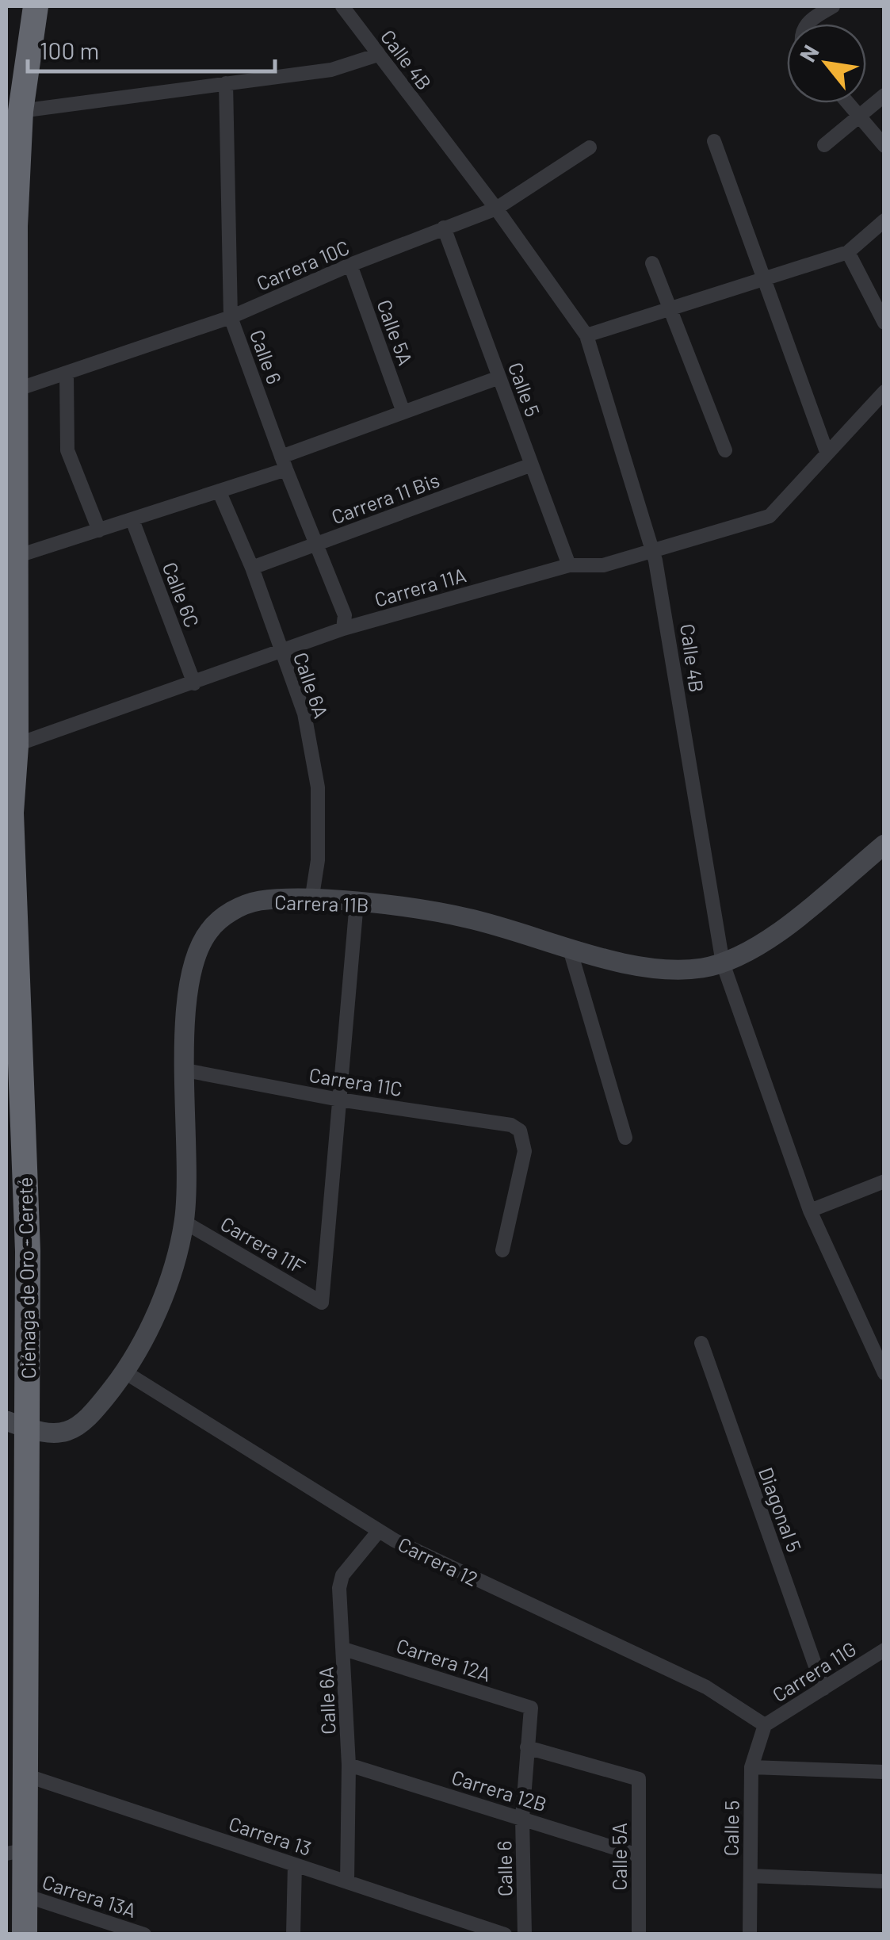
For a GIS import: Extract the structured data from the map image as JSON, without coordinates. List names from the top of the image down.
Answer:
{
  "streets": {
    "highway": ["Ciénaga de Oro - Cereté"],
    "street": [
      "Calle 4B",
      "Carrera 10C",
      "Calle 5A",
      "Calle 6",
      "Calle 5",
      "Carrera 11 Bis",
      "Carrera 11A",
      "Calle 6C",
      "Calle 6A",
      "Carrera 11B",
      "Carrera 11C",
      "Carrera 11F",
      "Diagonal 5",
      "Carrera 12",
      "Carrera 12A",
      "Carrera 11G",
      "Carrera 12B",
      "Carrera 13",
      "Carrera 13A"
    ]
  },
  "crossings": [
    ["Calle 4B", "Carrera 10C"],
    ["Calle 4B", "Carrera 11A"],
    ["Calle 4B", "Carrera 11B"],
    ["Carrera 10C", "Calle 5A"],
    ["Carrera 10C", "Calle 6"],
    ["Carrera 10C", "Calle 5"],
    ["Carrera 10C", "Ciénaga de Oro - Cereté"],
    ["Calle 5A", "Calle 6"],
    ["Calle 5A", "Carrera 12B"],
    ["Calle 6", "Carrera 11 Bis"],
    ["Calle 6", "Carrera 11A"],
    ["Calle 6", "Carrera 12A"],
    ["Calle 6", "Carrera 12B"],
    ["Calle 5", "Carrera 11 Bis"],
    ["Calle 5", "Carrera 11A"],
    ["Calle 5", "Carrera 12"],
    ["Calle 5", "Carrera 11G"],
    ["Carrera 11 Bis", "Calle 6A"],
    ["Carrera 11A", "Calle 6C"],
    ["Carrera 11A", "Calle 6A"],
    ["Carrera 11A", "Ciénaga de Oro - Cereté"],
    ["Calle 6A", "Carrera 11B"],
    ["Calle 6A", "Carrera 12"],
    ["Calle 6A", "Carrera 12A"],
    ["Calle 6A", "Carrera 12B"],
    ["Calle 6A", "Carrera 13"],
    ["Carrera 11B", "Carrera 11C"],
    ["Carrera 11B", "Carrera 11F"],
    ["Carrera 11B", "Ciénaga de Oro - Cereté"],
    ["Carrera 11B", "Carrera 12"],
    ["Carrera 11C", "Carrera 11F"],
    ["Ciénaga de Oro - Cereté", "Carrera 13"],
    ["Ciénaga de Oro - Cereté", "Carrera 13A"],
    ["Diagonal 5", "Carrera 11G"],
    ["Carrera 12", "Carrera 11G"]
  ],
  "scale_bar": "100 m",
  "north": "top left"
}
